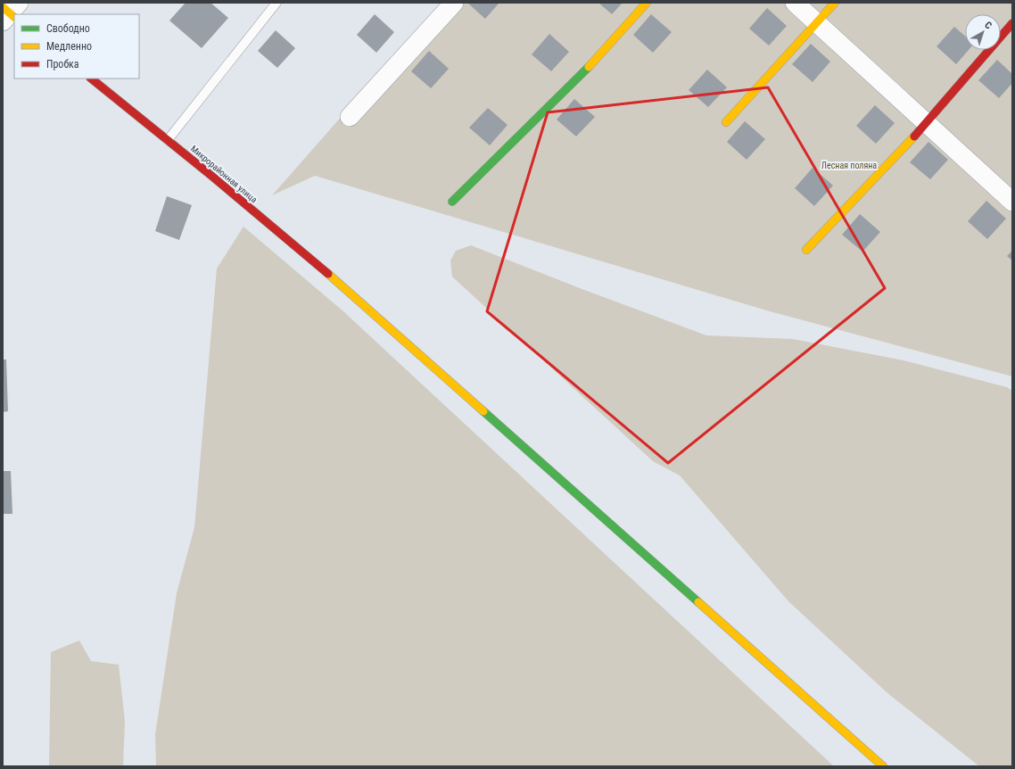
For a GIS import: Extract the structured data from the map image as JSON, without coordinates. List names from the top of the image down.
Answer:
{
  "streets": {
    "street": ["Микрорайонная улица"]
  },
  "parks": ["Лесная поляна"],
  "legend": ["Свободно", "Медленно", "Пробка"],
  "north": "top right"
}
